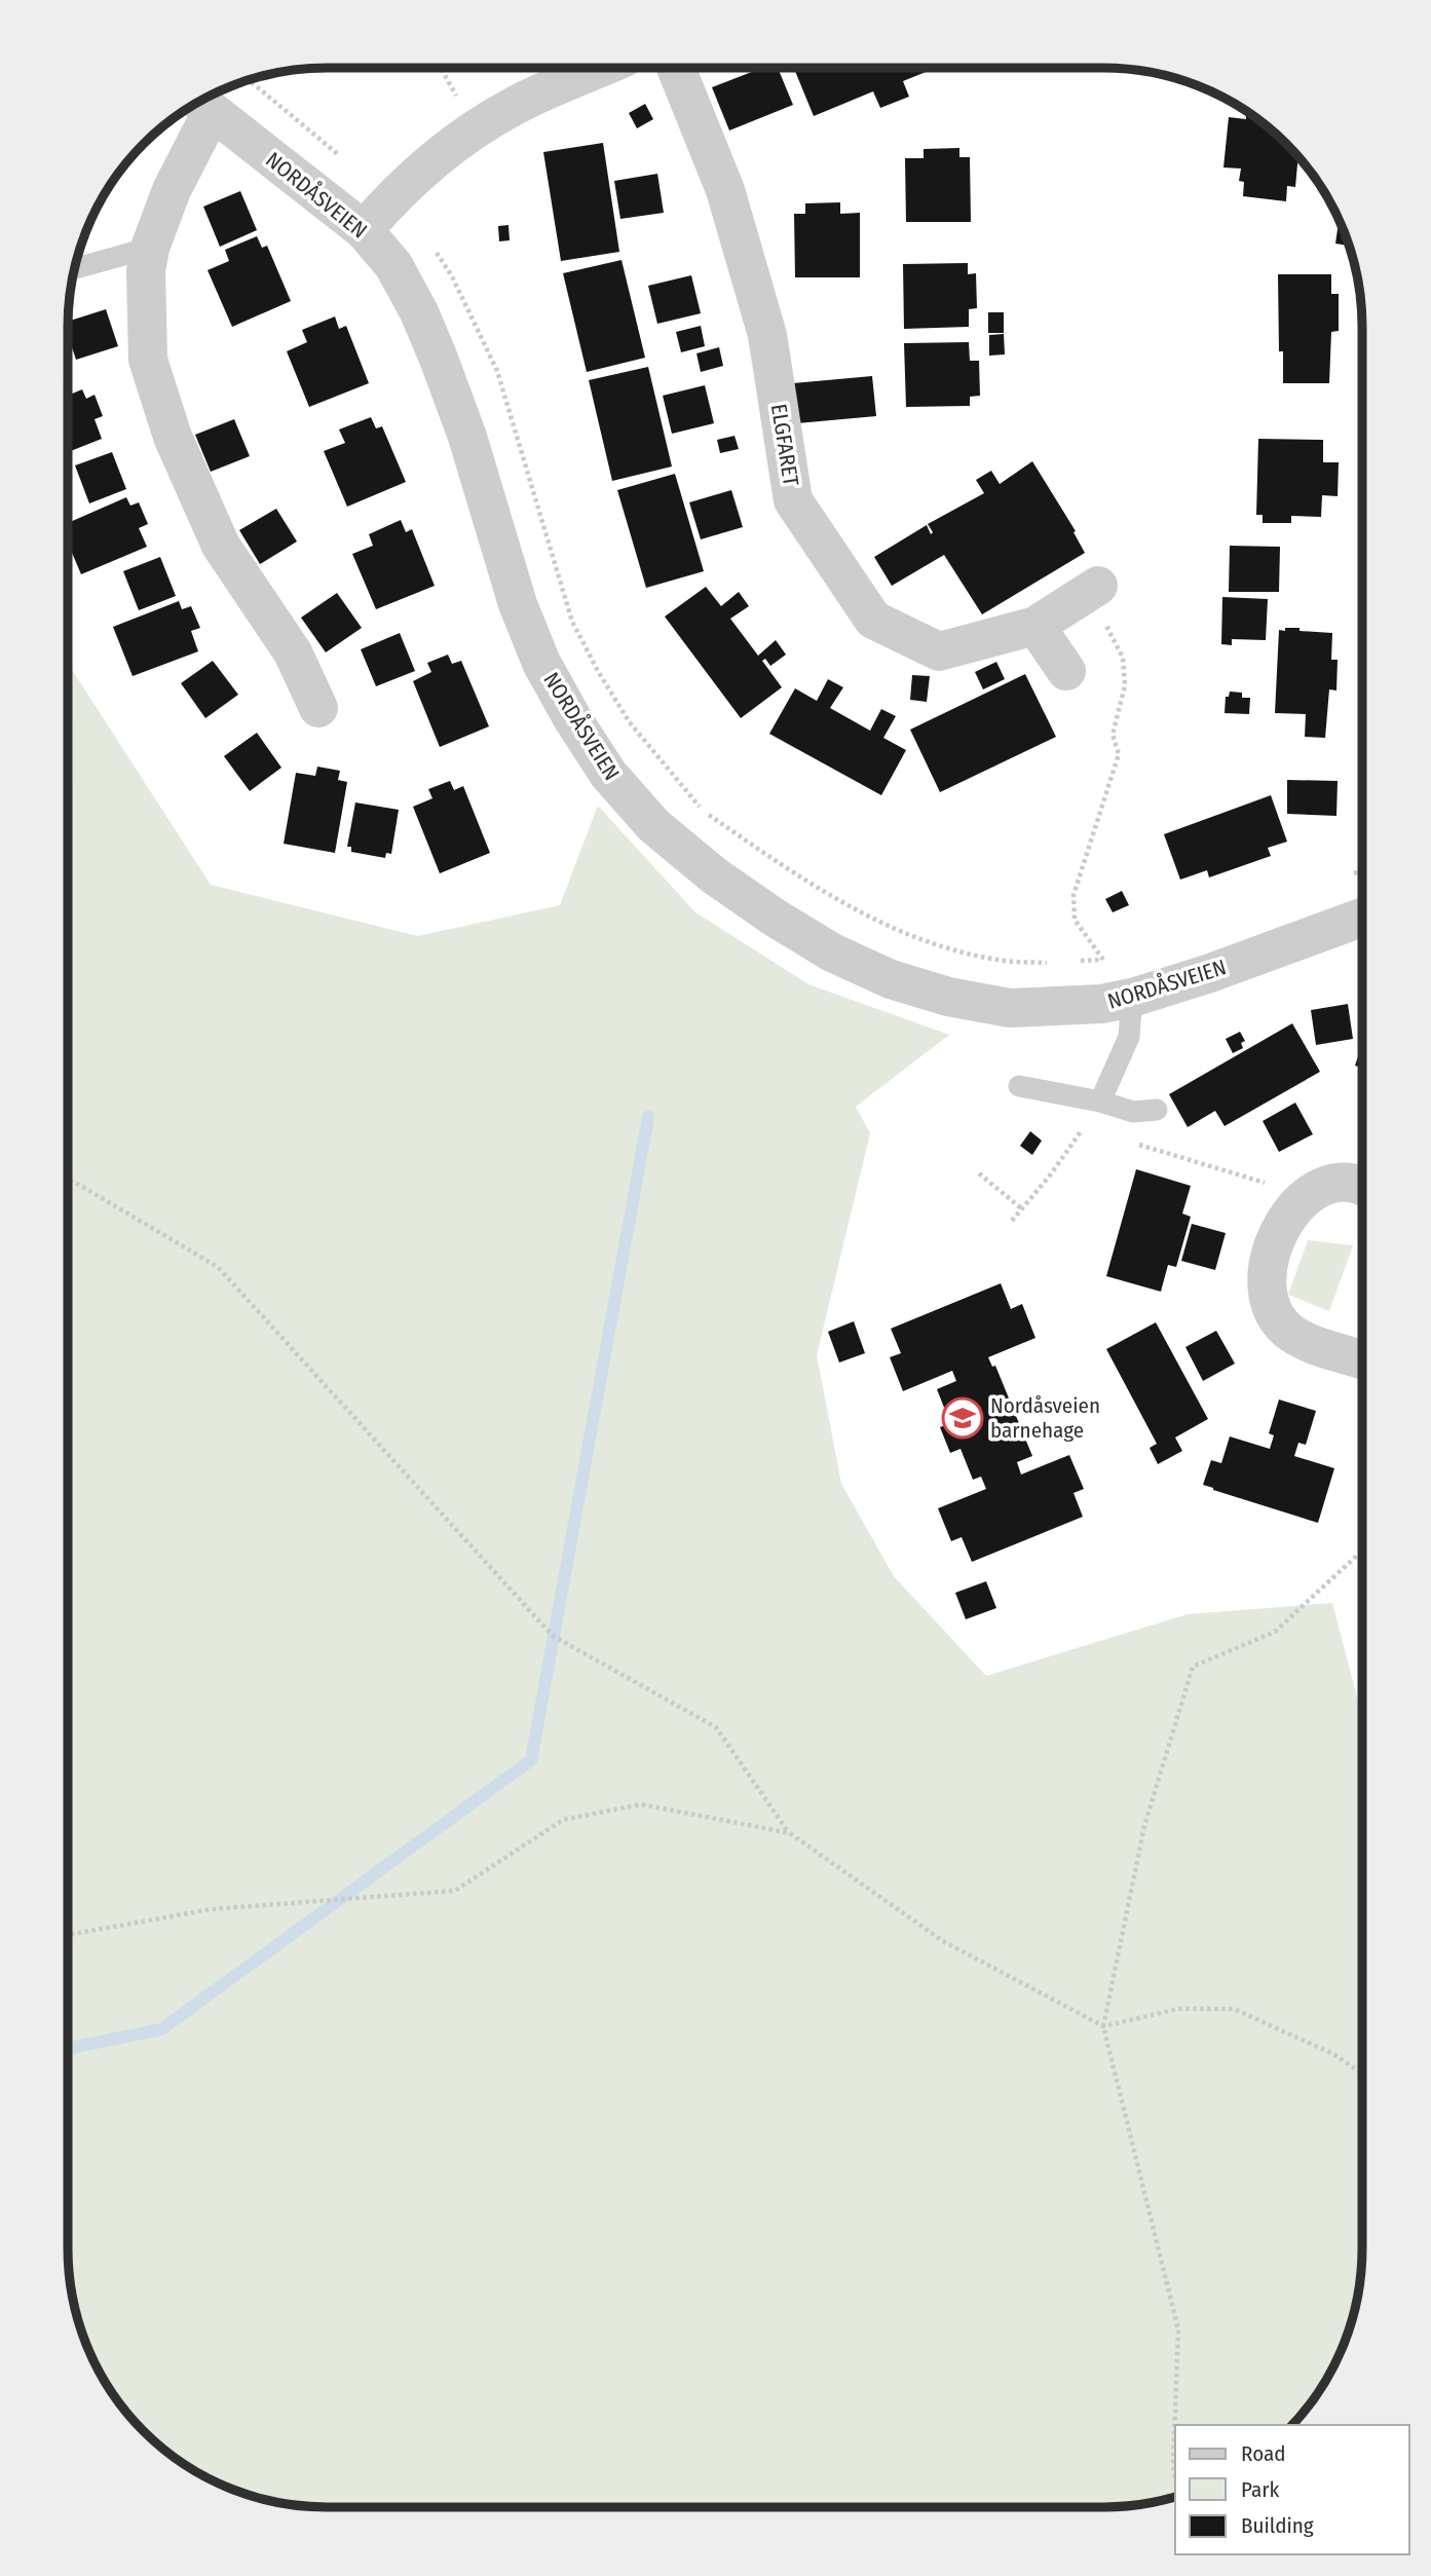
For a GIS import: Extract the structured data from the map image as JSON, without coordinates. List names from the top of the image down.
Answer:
{
  "streets": {
    "street": ["NORDÅSVEIEN", "ELGFARET"]
  },
  "places": {
    "school or university": ["Nordåsveien barnehage"]
  },
  "legend": ["Road", "Park", "Building"]
}
